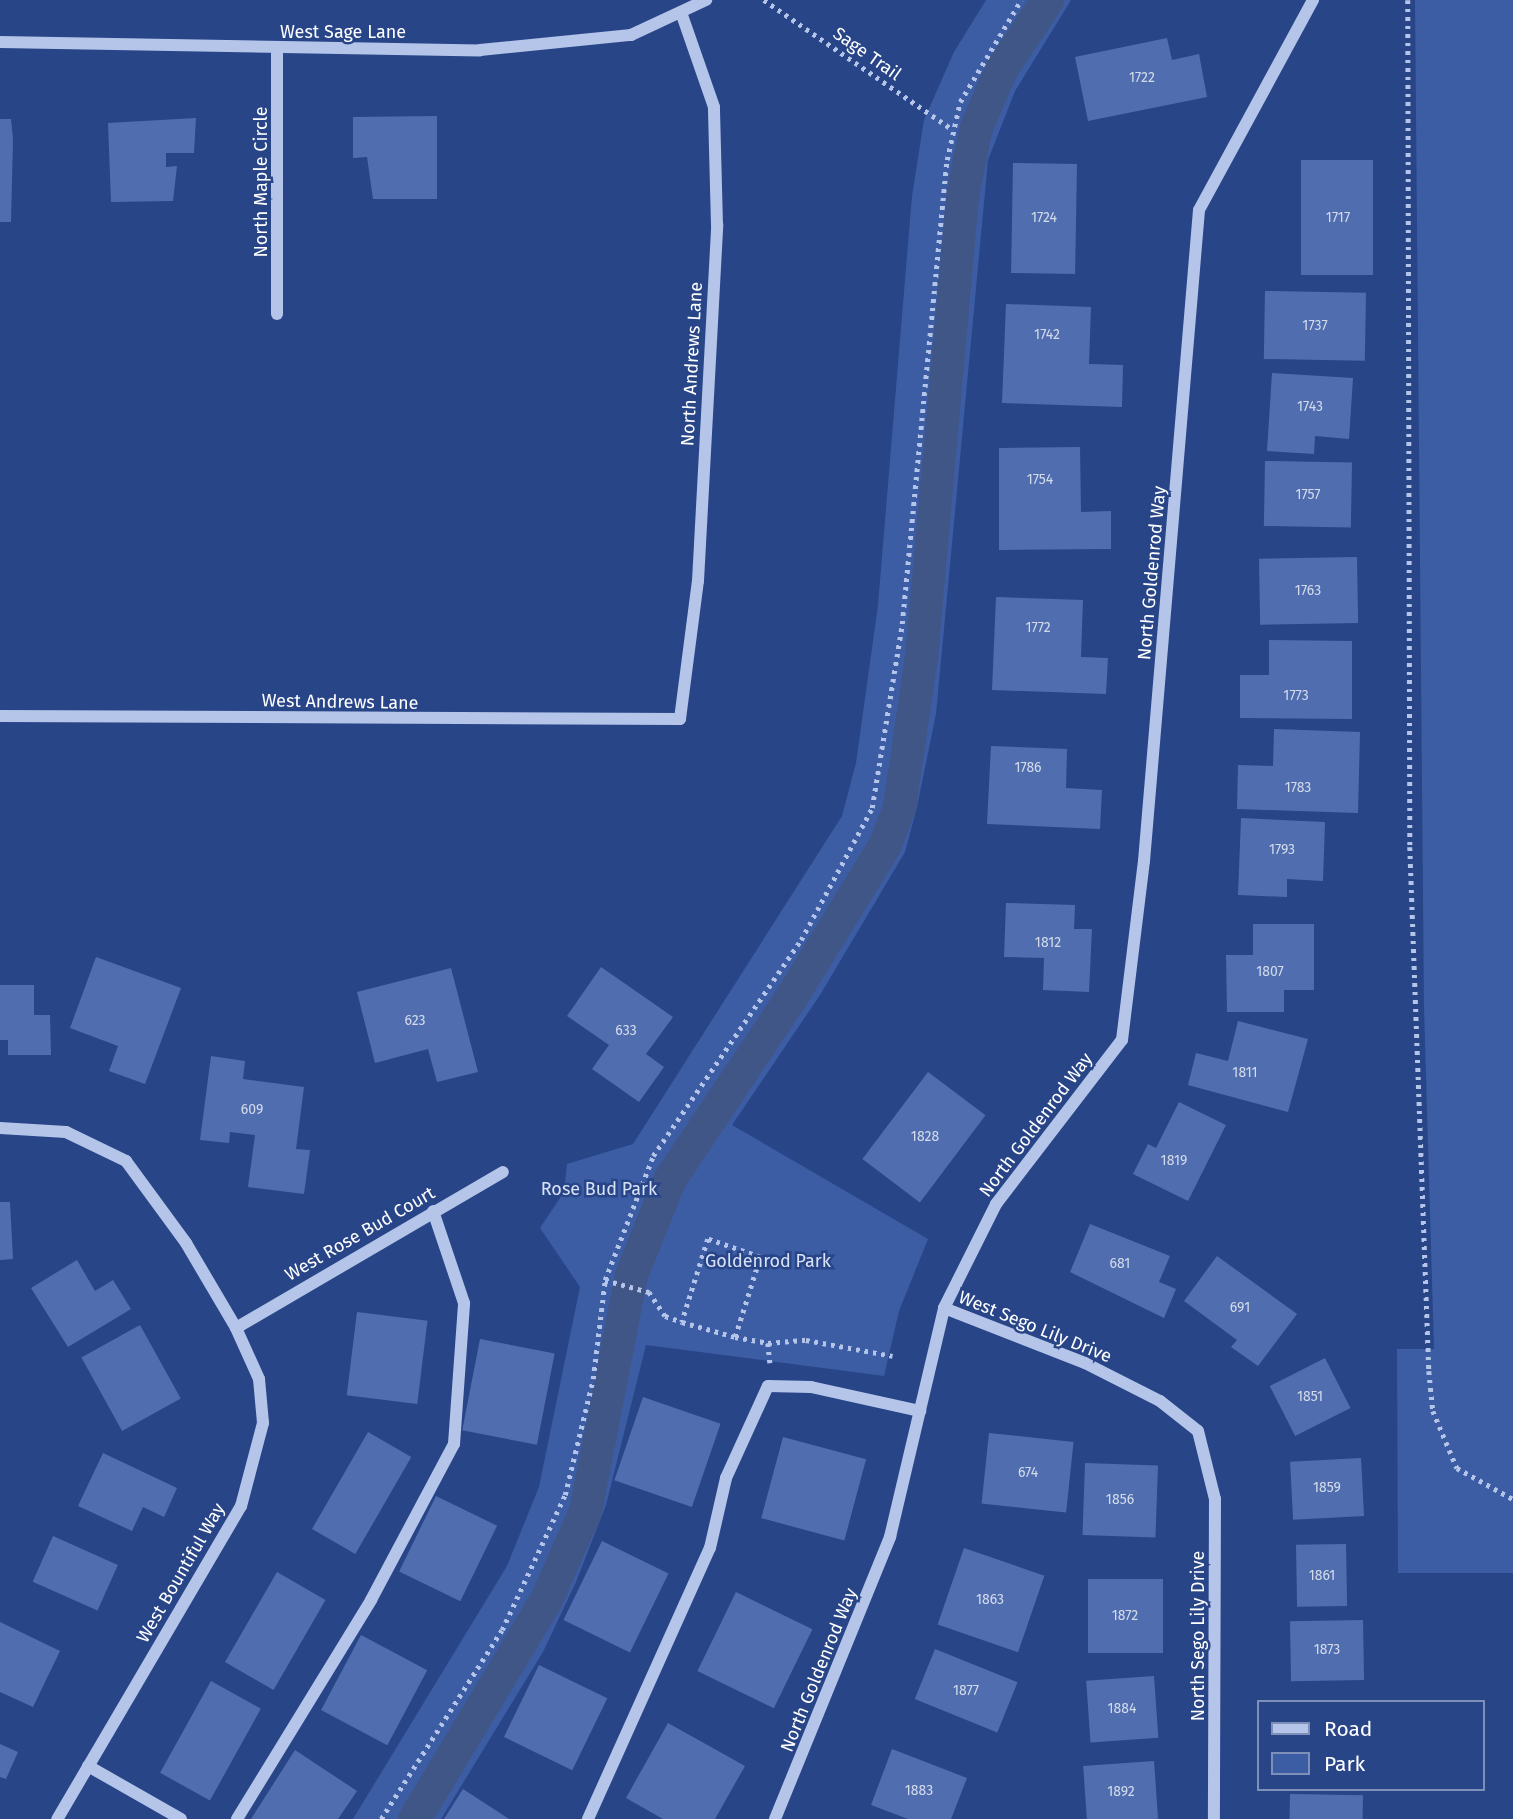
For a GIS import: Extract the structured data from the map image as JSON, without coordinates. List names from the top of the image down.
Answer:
{
  "streets": {
    "street": [
      "West Sage Lane",
      "North Maple Circle",
      "North Andrews Lane",
      "North Goldenrod Way",
      "West Andrews Lane",
      "West Rose Bud Court",
      "West Sego Lily Drive",
      "West Bountiful Way",
      "North Sego Lily Drive"
    ],
    "path": ["Sage Trail"]
  },
  "crossings": [
    ["West Sage Lane", "North Maple Circle"],
    ["West Sage Lane", "North Andrews Lane"],
    ["North Andrews Lane", "West Andrews Lane"],
    ["North Goldenrod Way", "West Sego Lily Drive"],
    ["West Rose Bud Court", "West Bountiful Way"],
    ["West Sego Lily Drive", "North Sego Lily Drive"]
  ],
  "parks": ["Rose Bud Park", "Goldenrod Park"],
  "house_numbers": [
    "1722",
    "1724",
    "1717",
    "1737",
    "1742",
    "1743",
    "1754",
    "1757",
    "1763",
    "1772",
    "1773",
    "1786",
    "1783",
    "1793",
    "1812",
    "1807",
    "623",
    "633",
    "1811",
    "609",
    "1828",
    "1819",
    "681",
    "691",
    "1851",
    "674",
    "1859",
    "1856",
    "1861",
    "1863",
    "1872",
    "1873",
    "1877",
    "1884",
    "1883",
    "1892"
  ],
  "legend": ["Road", "Park"]
}
